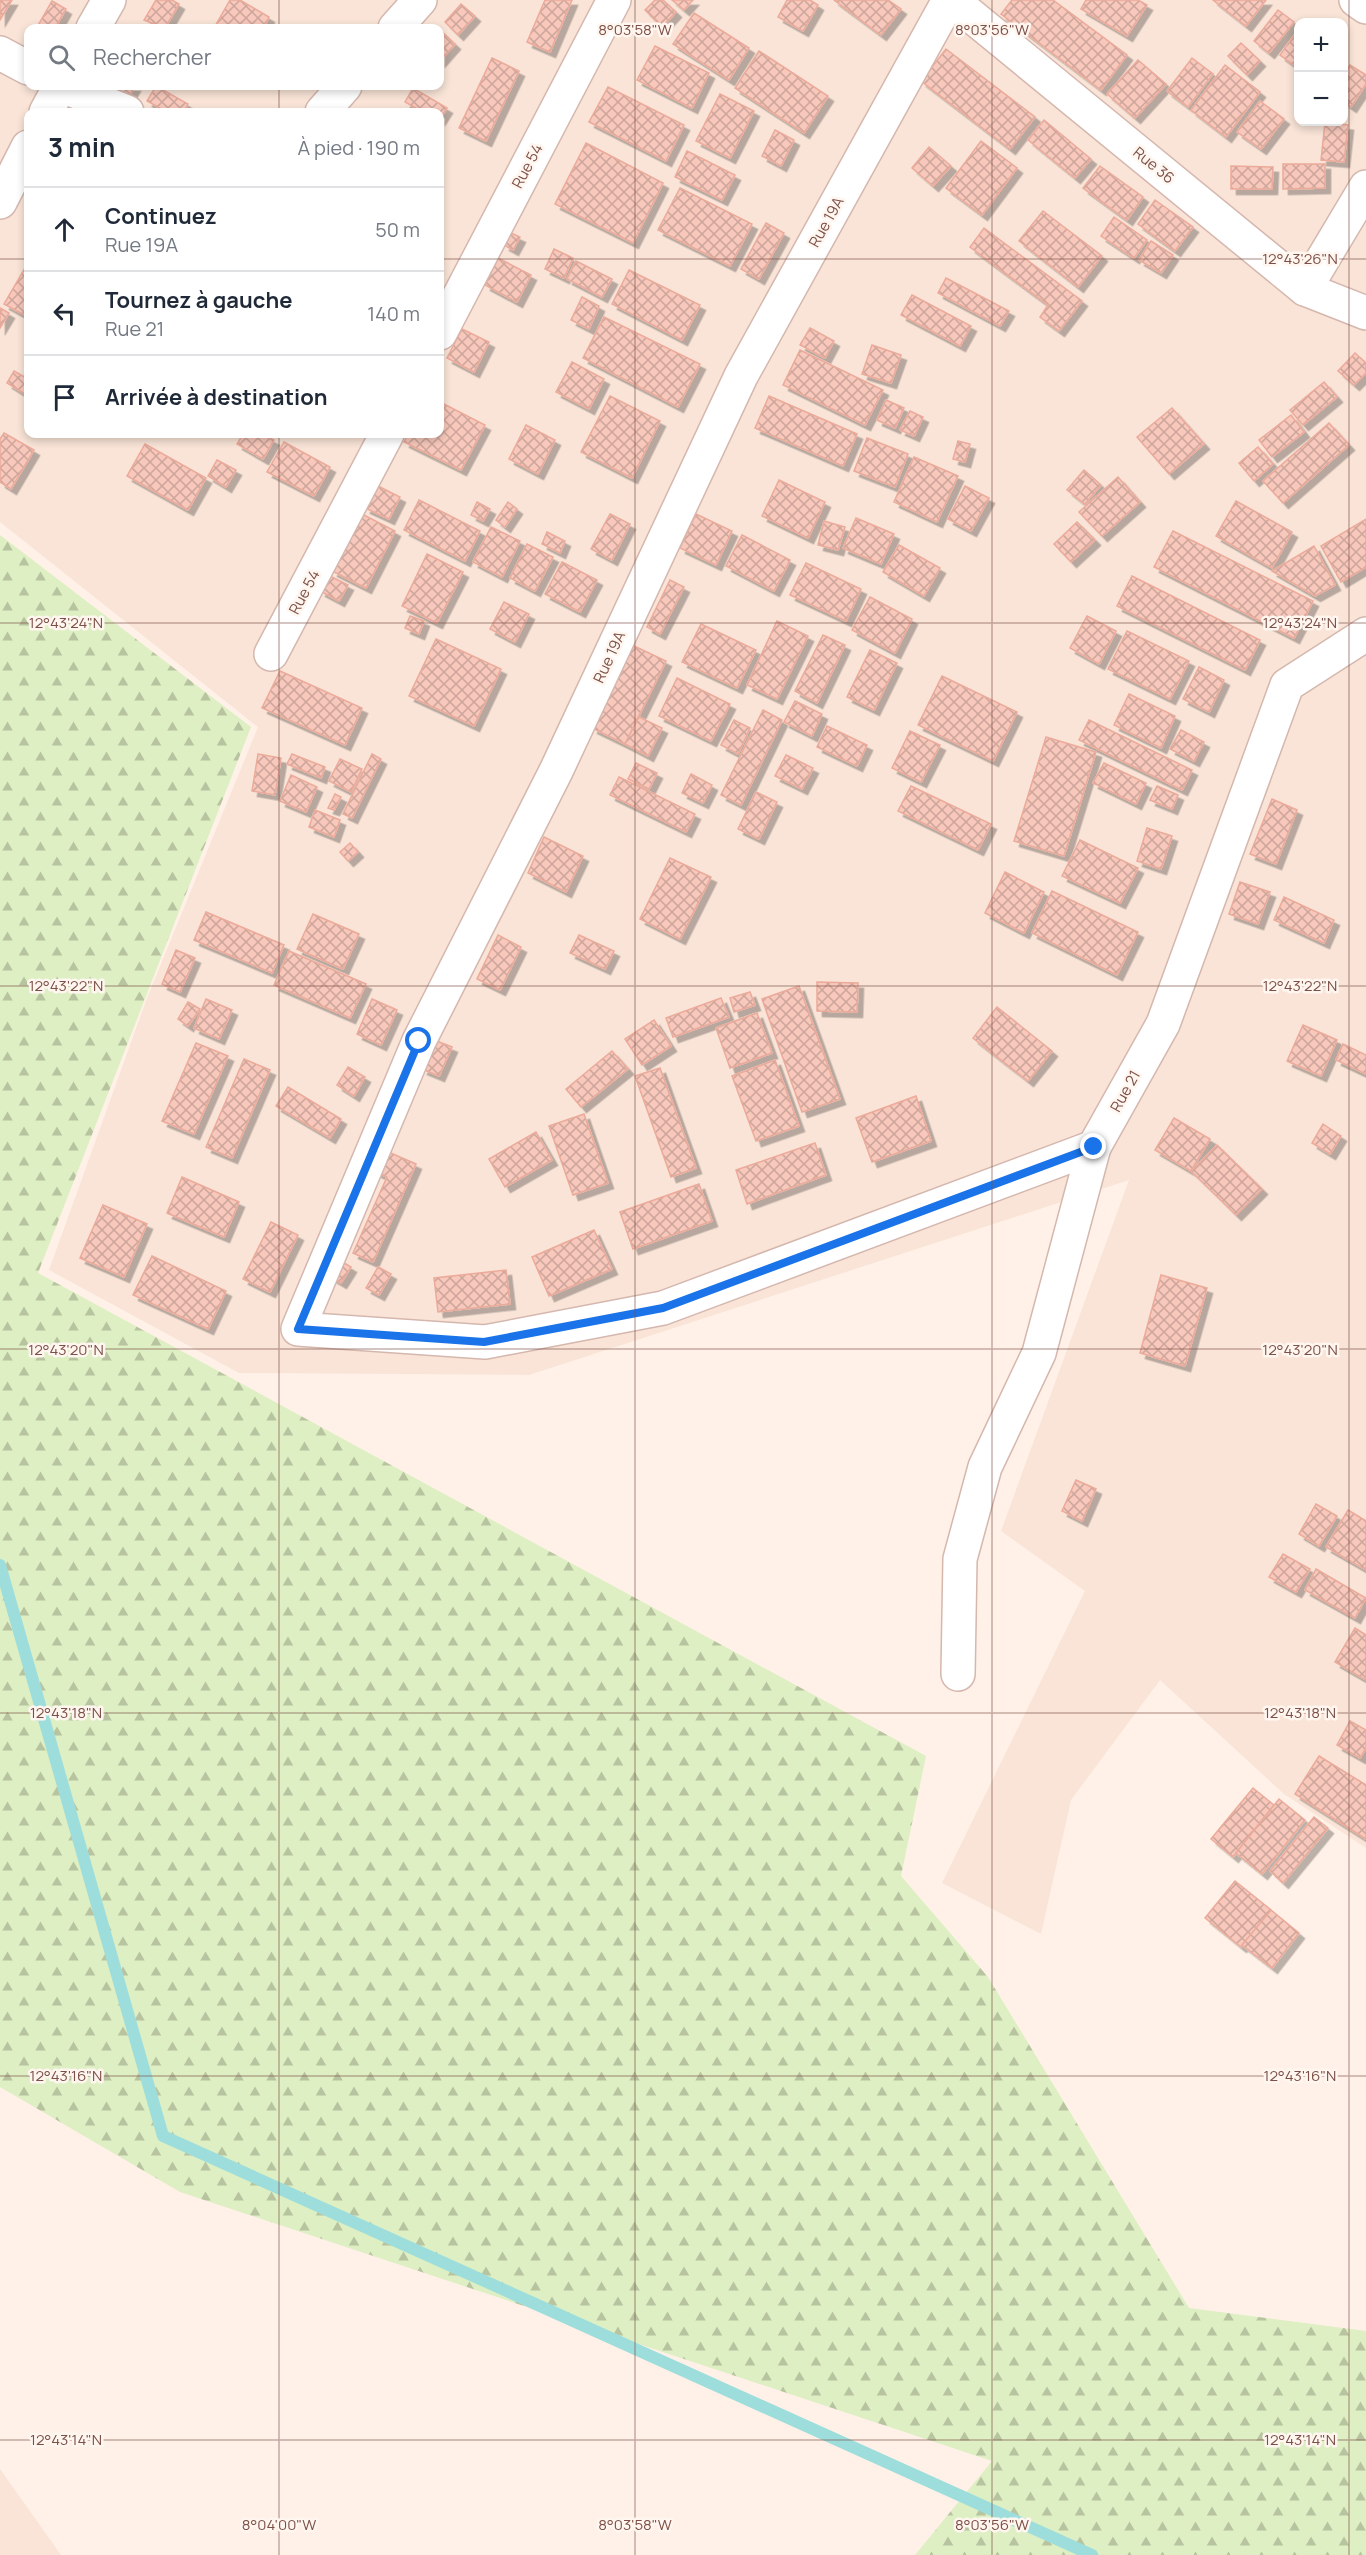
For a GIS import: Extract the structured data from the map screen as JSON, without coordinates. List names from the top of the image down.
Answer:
{
  "streets": {
    "street": [
      "Rue 36",
      "Rue 54",
      "Rue 19A",
      "Rue 21"
    ]
  },
  "crossings": [
    ["Rue 36", "Rue 19A"],
    ["Rue 19A", "Rue 21"]
  ],
  "page": {
    "map_buttons": ["+", "−"],
    "search": "Rechercher",
    "heading": ["3 min", "À pied · 190 m"],
    "list": [
      ["Continuez", "Rue 19A", "50 m"],
      ["Tournez à gauche", "Rue 21", "140 m"],
      "Arrivée à destination"
    ]
  },
  "coordinates": [
    "8°03'58\"W",
    "8°03'56\"W",
    "12°43'26\"N",
    "12°43'24\"N",
    "12°43'22\"N",
    "12°43'20\"N",
    "12°43'18\"N",
    "12°43'16\"N",
    "12°43'14\"N",
    "8°04'00\"W"
  ]
}
